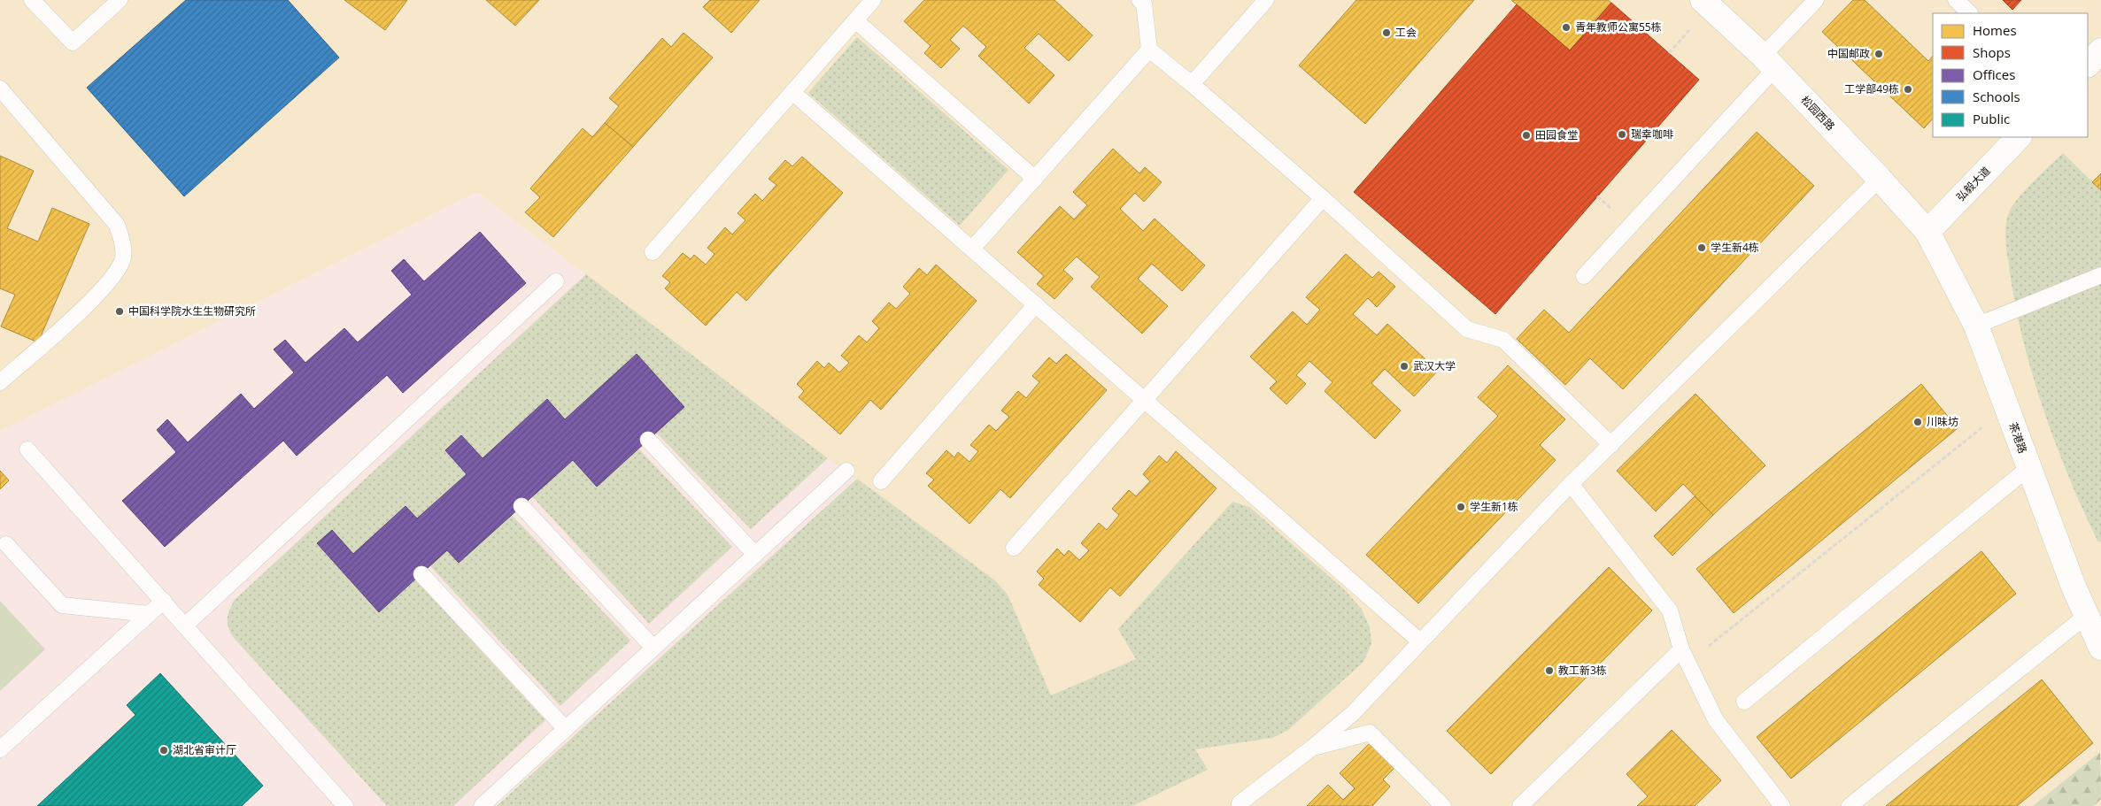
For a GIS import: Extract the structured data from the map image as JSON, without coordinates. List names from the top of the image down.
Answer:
{
  "streets": {
    "street": ["松园西路", "弘毅大道", "茶港路"]
  },
  "crossings": [
    ["松园西路", "弘毅大道"],
    ["松园西路", "茶港路"],
    ["弘毅大道", "茶港路"]
  ],
  "places": [
    "青年教师公寓55栋",
    "工会",
    "中国邮政",
    "工学部49栋",
    "瑞幸咖啡",
    "田园食堂",
    "学生新4栋",
    "中国科学院水生生物研究所",
    "武汉大学",
    "川味坊",
    "学生新1栋",
    "教工新3栋",
    "湖北省审计厅"
  ],
  "legend": [
    "Homes",
    "Shops",
    "Offices",
    "Schools",
    "Public"
  ]
}
